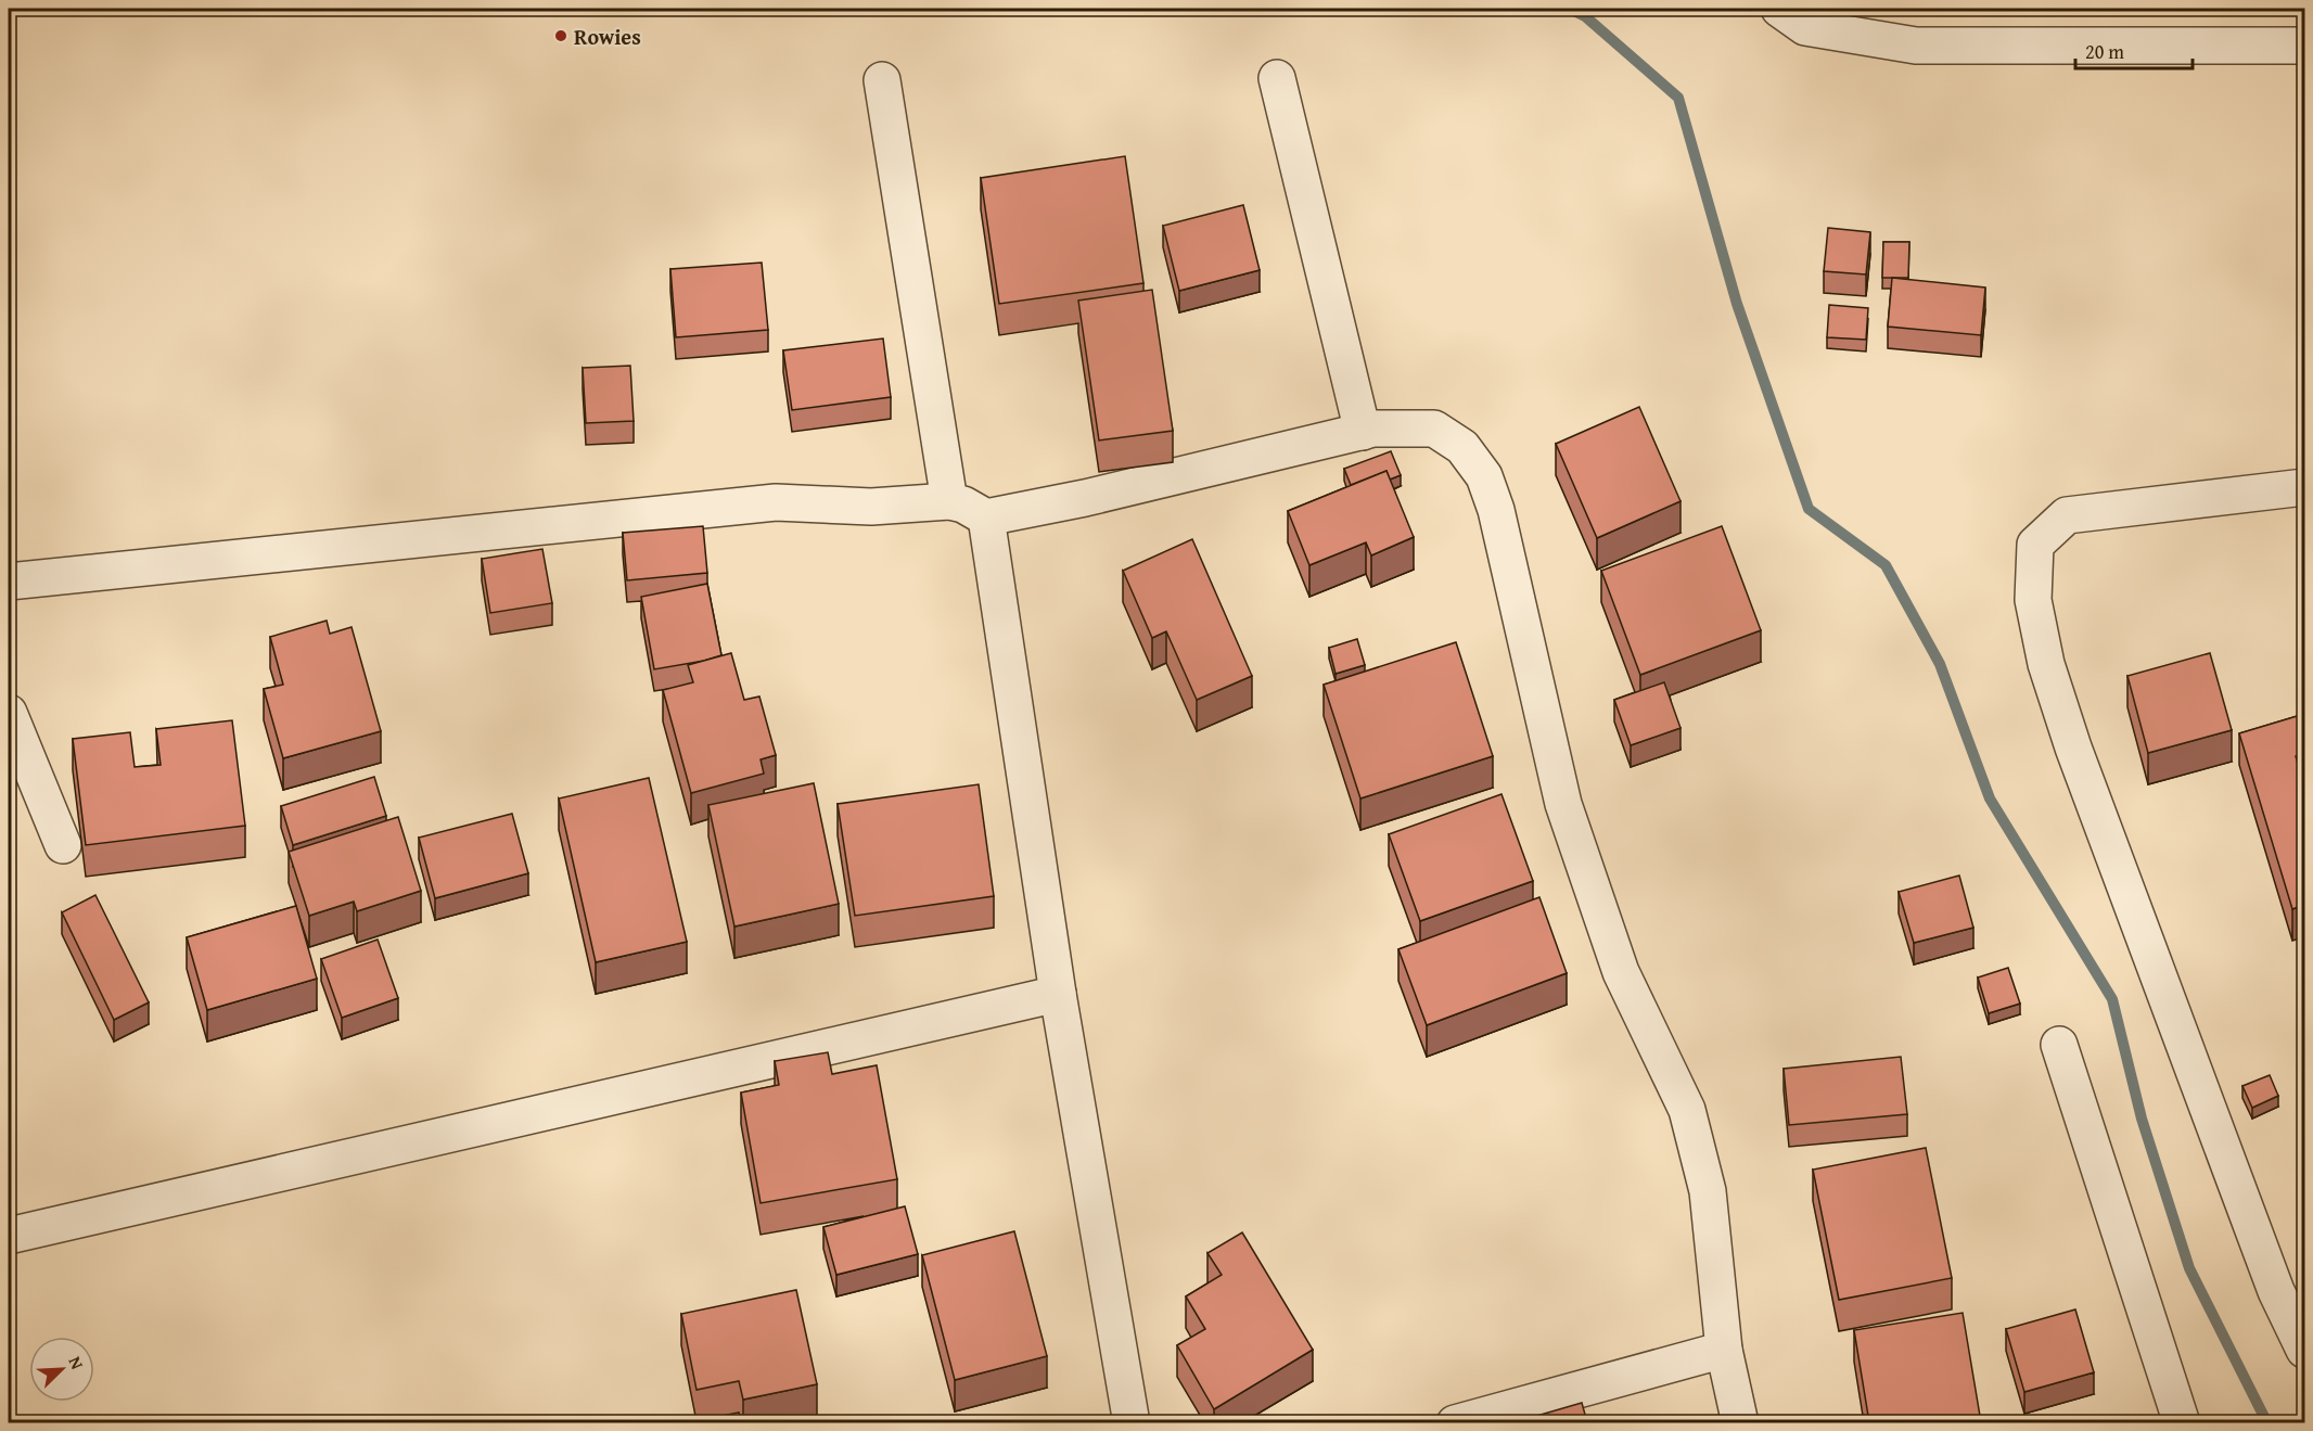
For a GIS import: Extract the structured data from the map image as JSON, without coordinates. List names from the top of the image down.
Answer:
{
  "places": ["Rowies"],
  "scale_bar": "20 m",
  "north": "top right"
}
